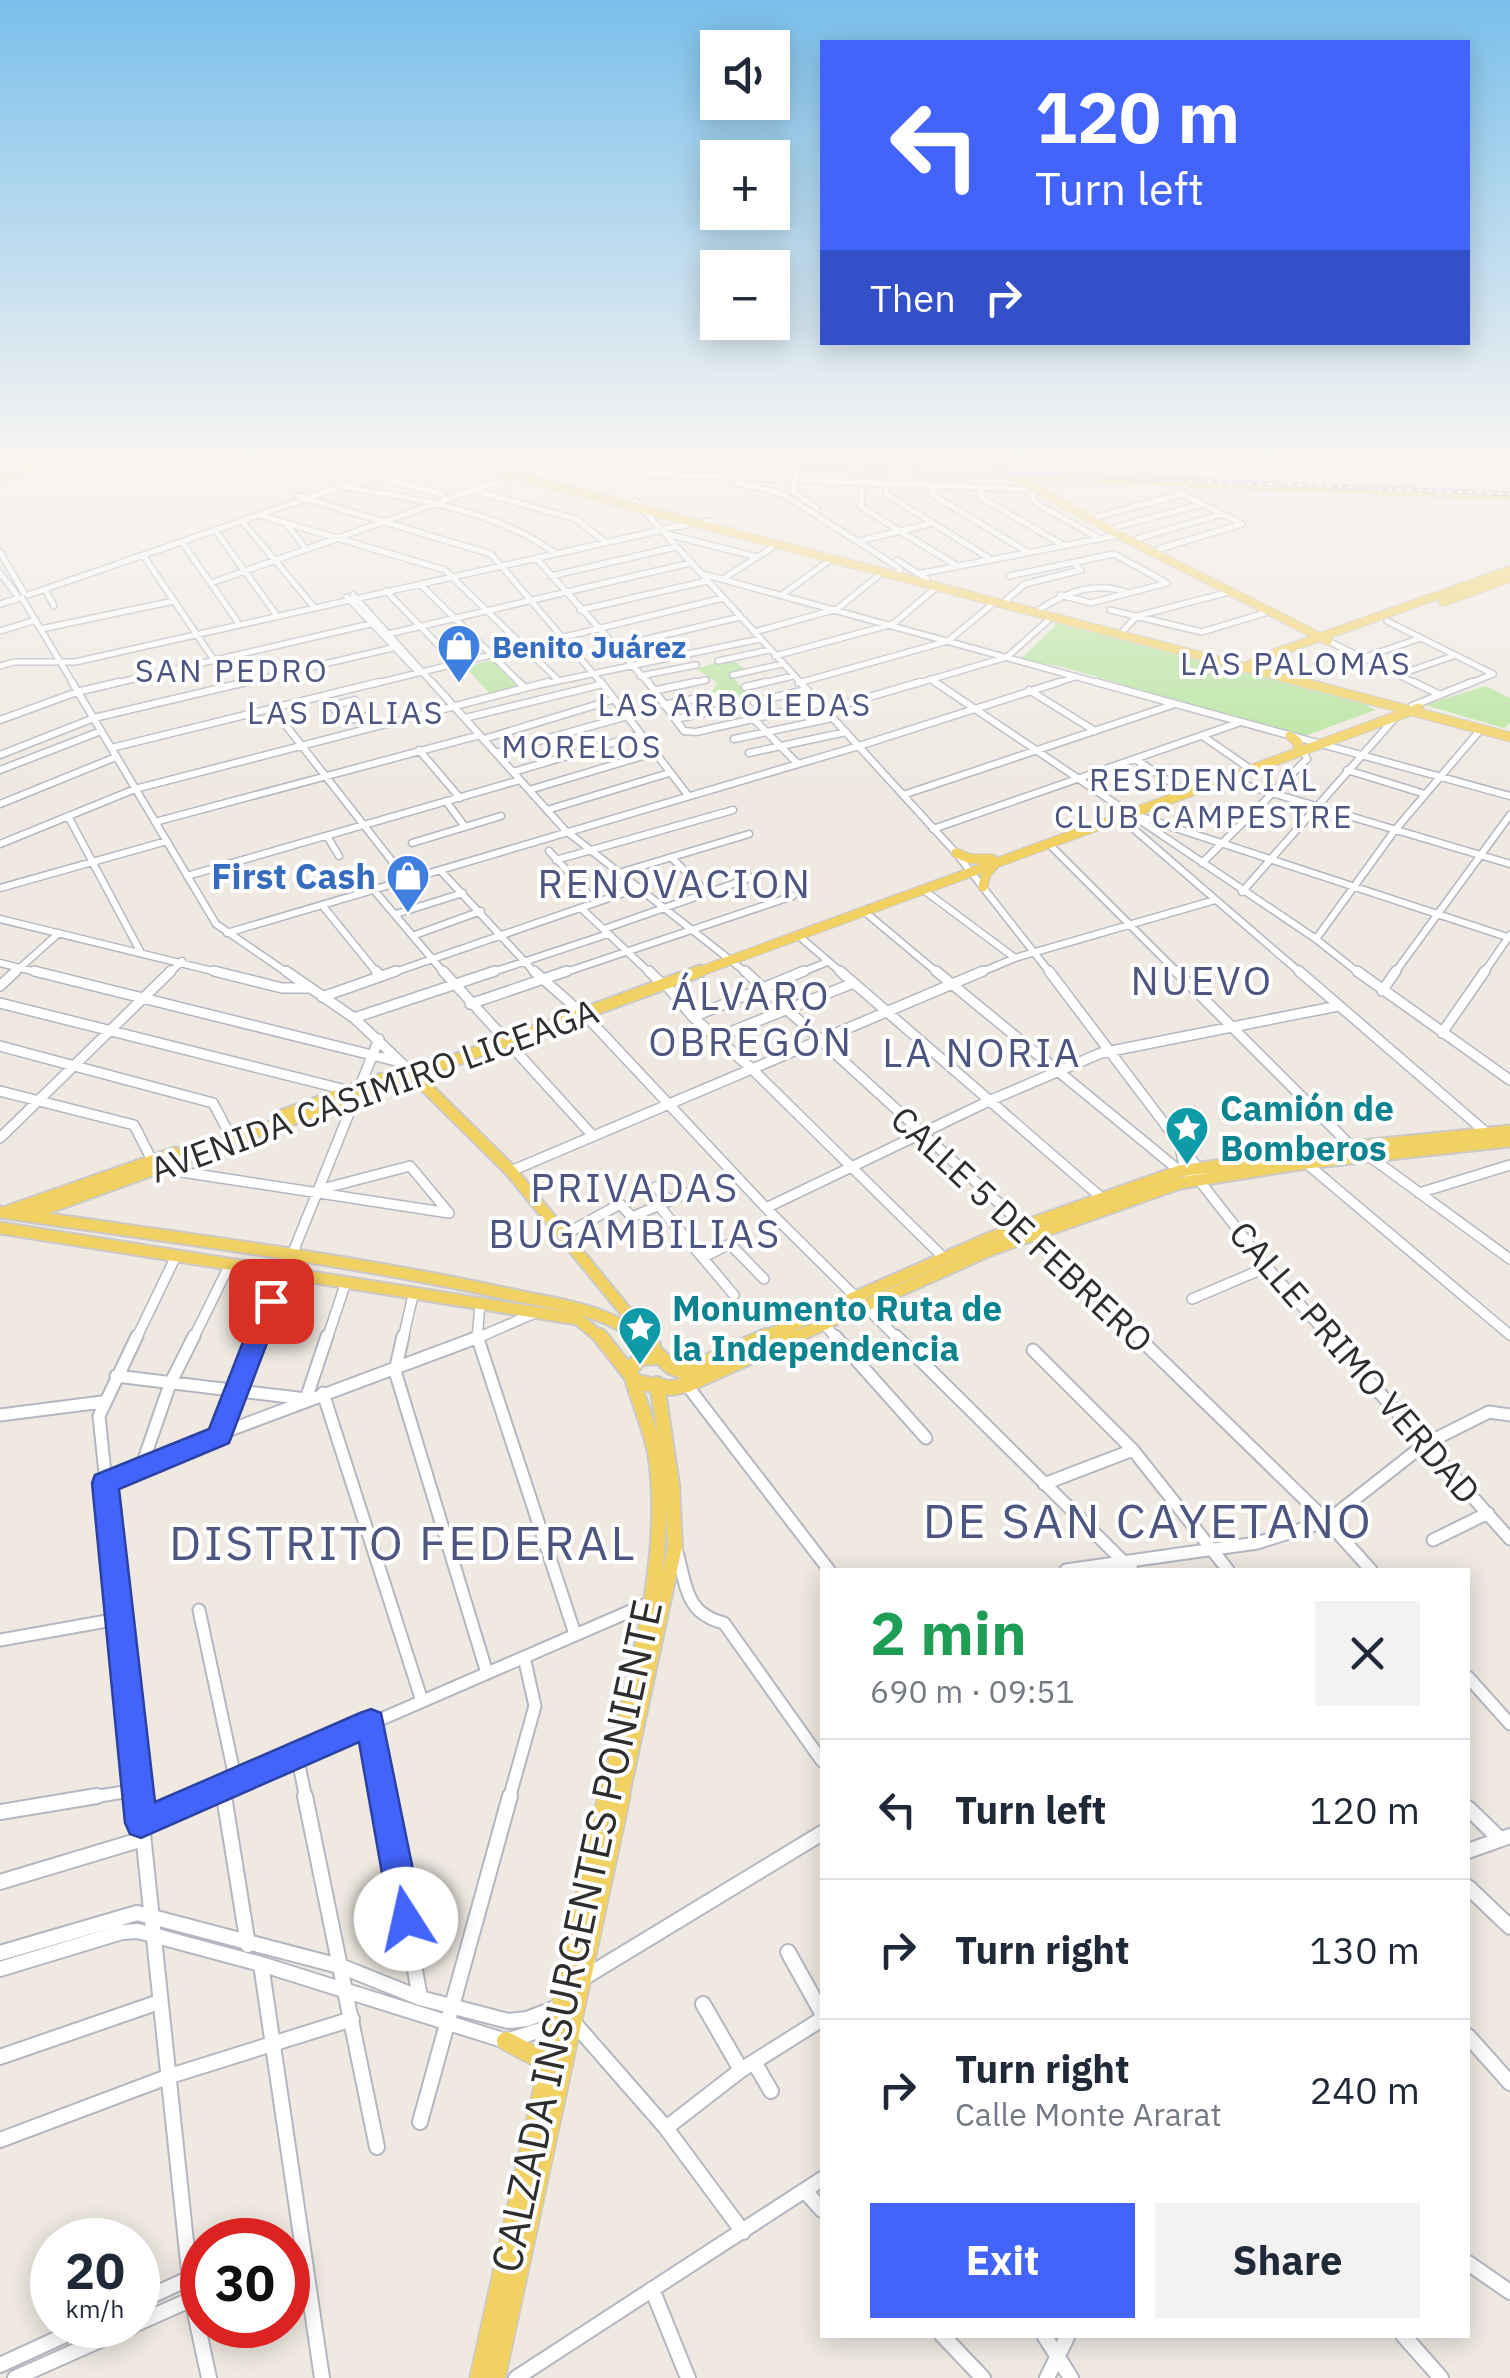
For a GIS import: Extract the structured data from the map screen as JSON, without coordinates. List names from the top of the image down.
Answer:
{
  "streets": {
    "main road": ["AVENIDA CASIMIRO LICEAGA", "CALZADA INSURGENTES PONIENTE"],
    "street": ["CALLE 5 DE FEBRERO", "CALLE PRIMO VERDAD"]
  },
  "crossings": [
    ["AVENIDA CASIMIRO LICEAGA", "CALLE 5 DE FEBRERO"],
    ["AVENIDA CASIMIRO LICEAGA", "CALZADA INSURGENTES PONIENTE"]
  ],
  "districts": [
    "LAS PALOMAS",
    "SAN PEDRO",
    "LAS ARBOLEDAS",
    "LAS DALIAS",
    "MORELOS",
    "RESIDENCIAL CLUB CAMPESTRE",
    "RENOVACION",
    "NUEVO",
    "ÁLVARO OBREGÓN",
    "LA NORIA",
    "PRIVADAS BUGAMBILIAS",
    "DE SAN CAYETANO",
    "DISTRITO FEDERAL"
  ],
  "places": {
    "shop": ["Benito Juárez", "First Cash"],
    "place": ["Camión de Bomberos", "Monumento Ruta de la Independencia"]
  },
  "page": {
    "map_buttons": ["+", "−"],
    "turn": ["120 m", "Turn left"],
    "then": "Then",
    "heading": ["2 min", "690 m · 09:51"],
    "list": [
      {
        "name": "Turn left",
        "value": "120 m"
      },
      {
        "name": "Turn right",
        "value": "130 m"
      },
      {
        "name": "Turn right",
        "note": "Calle Monte Ararat",
        "value": "240 m"
      }
    ],
    "buttons": ["Exit", "Share"],
    "speed": "20 km/h",
    "limit": "30"
  }
}
